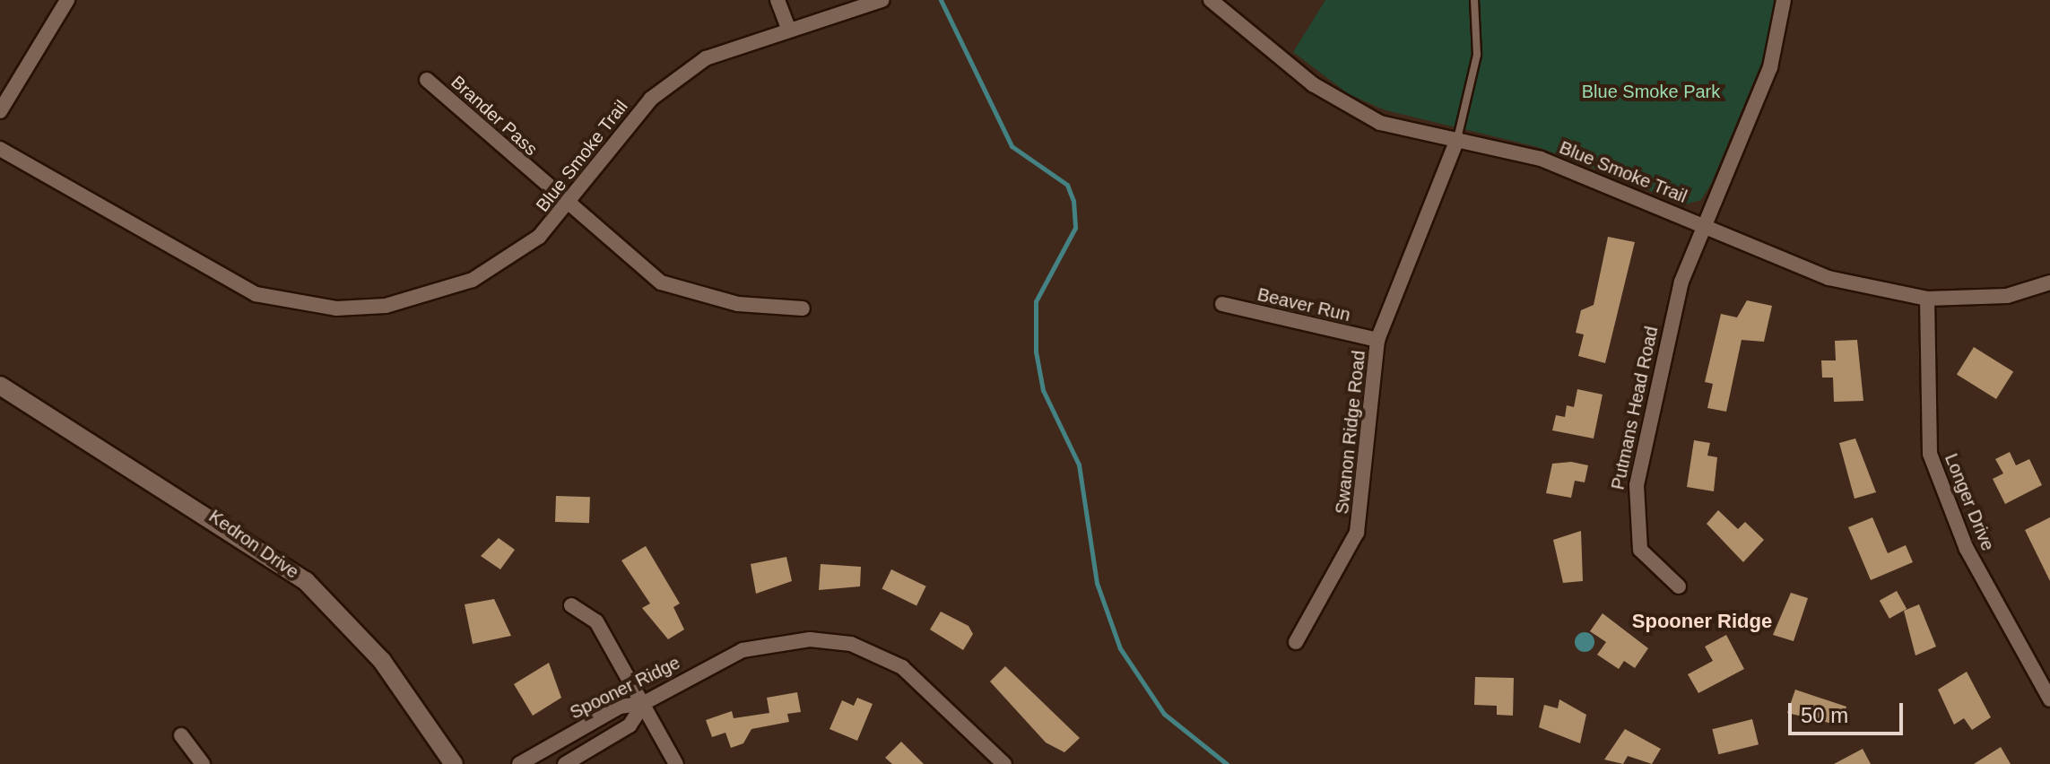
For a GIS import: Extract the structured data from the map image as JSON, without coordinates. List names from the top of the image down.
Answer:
{
  "streets": {
    "street": [
      "Brander Pass",
      "Blue Smoke Trail",
      "Beaver Run",
      "Putmans Head Road",
      "Swanon Ridge Road",
      "Longer Drive",
      "Kedron Drive",
      "Spooner Ridge"
    ]
  },
  "crossings": [
    ["Brander Pass", "Blue Smoke Trail"],
    ["Blue Smoke Trail", "Putmans Head Road"],
    ["Blue Smoke Trail", "Swanon Ridge Road"],
    ["Blue Smoke Trail", "Longer Drive"],
    ["Beaver Run", "Swanon Ridge Road"]
  ],
  "districts": ["Spooner Ridge"],
  "parks": ["Blue Smoke Park"],
  "scale_bar": "50 m"
}
